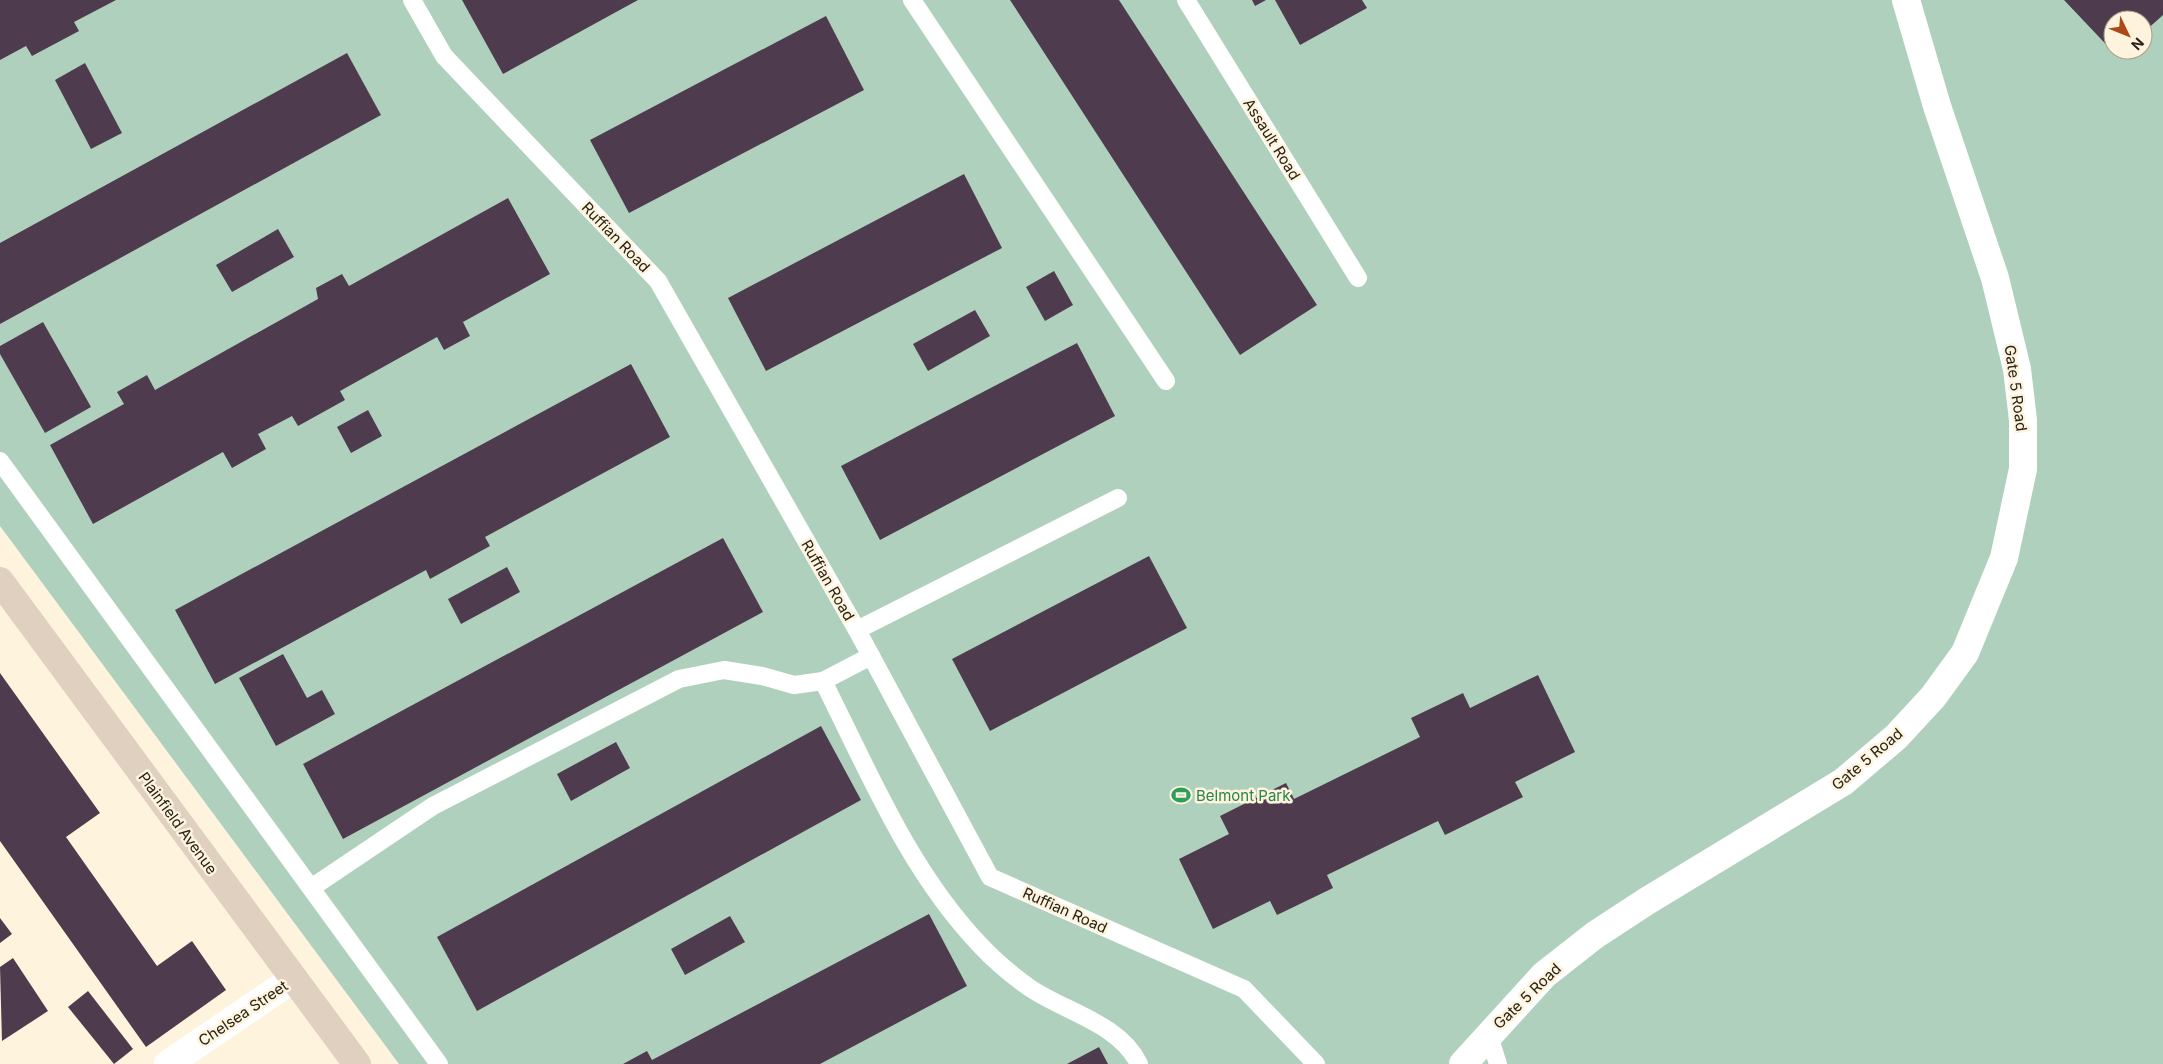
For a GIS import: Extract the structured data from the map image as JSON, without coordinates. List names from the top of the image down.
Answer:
{
  "streets": {
    "main road": ["Plainfield Avenue"],
    "street": ["Gate 5 Road", "Chelsea Street"],
    "lane": ["Assault Road", "Ruffian Road"]
  },
  "crossings": [
    ["Plainfield Avenue", "Chelsea Street"]
  ],
  "places": {
    "sports": ["Belmont Park"]
  },
  "north": "bottom right"
}
